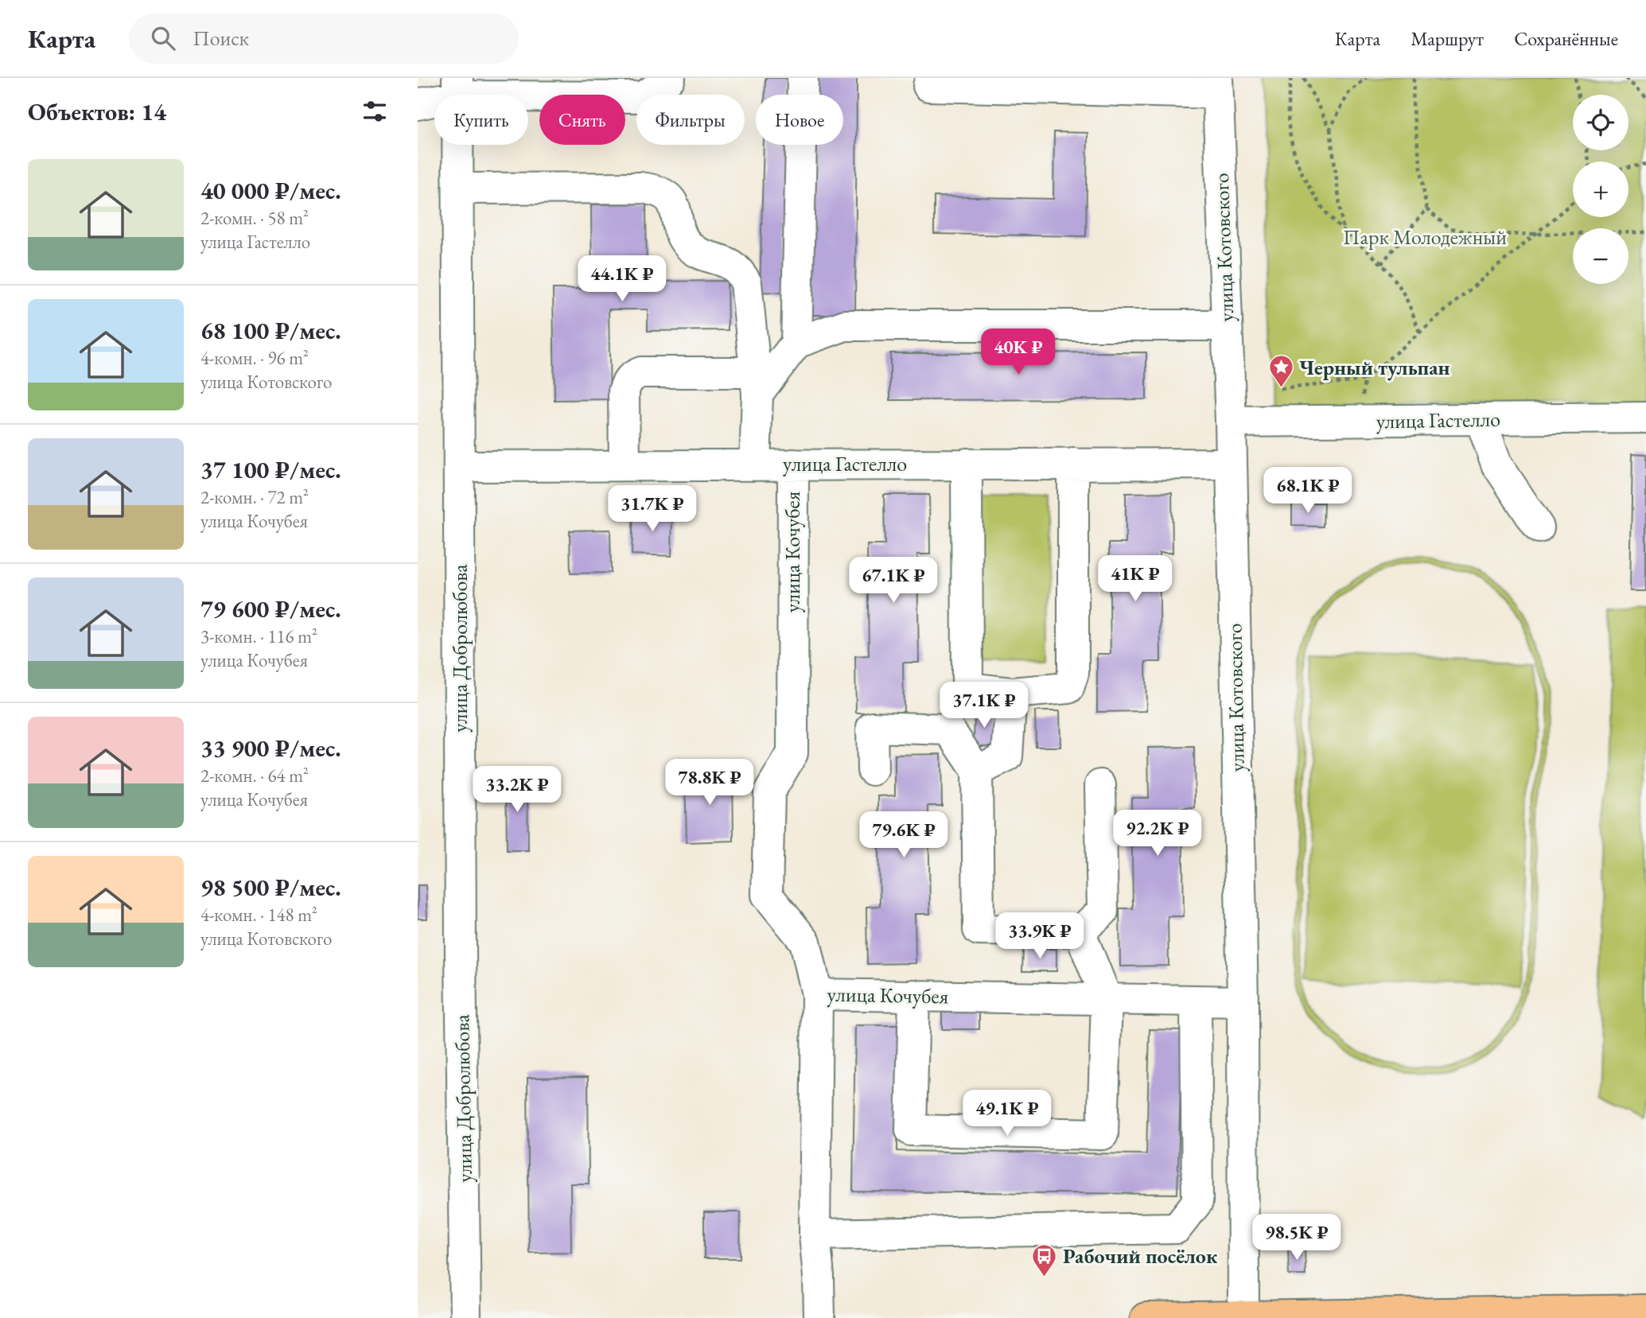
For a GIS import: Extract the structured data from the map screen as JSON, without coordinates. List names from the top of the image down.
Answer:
{
  "streets": {
    "street": [
      "улица Котовского",
      "улица Гастелло",
      "улица Кочубея",
      "улица Добролюбова"
    ]
  },
  "crossings": [
    ["улица Котовского", "улица Гастелло"],
    ["улица Котовского", "улица Кочубея"],
    ["улица Гастелло", "улица Кочубея"],
    ["улица Гастелло", "улица Добролюбова"]
  ],
  "parks": ["Парк Молодежный"],
  "places": {
    "place": ["Черный тульпан"],
    "bus stop": ["Рабочий посёлок"]
  },
  "page": {
    "header": "Карта",
    "search": "Поиск",
    "nav": ["Карта", "Маршрут", "Сохранённые"],
    "heading": "Объектов: 14",
    "map_buttons": ["+", "−"],
    "chip": [
      "Купить",
      "Снять",
      "Фильтры",
      "Новое"
    ],
    "list": [
      {
        "name": "40 000 ₽/мес.",
        "note": "2-комн. · 58 m² · улица Гастелло"
      },
      {
        "name": "68 100 ₽/мес.",
        "note": "4-комн. · 96 m² · улица Котовского"
      },
      {
        "name": "37 100 ₽/мес.",
        "note": "2-комн. · 72 m² · улица Кочубея"
      },
      {
        "name": "79 600 ₽/мес.",
        "note": "3-комн. · 116 m² · улица Кочубея"
      },
      {
        "name": "33 900 ₽/мес.",
        "note": "2-комн. · 64 m² · улица Кочубея"
      },
      {
        "name": "98 500 ₽/мес.",
        "note": "4-комн. · 148 m² · улица Котовского"
      }
    ],
    "price": [
      "44.1K ₽",
      "40K ₽",
      "68.1K ₽",
      "31.7K ₽",
      "41K ₽",
      "67.1K ₽",
      "37.1K ₽",
      "78.8K ₽",
      "33.2K ₽",
      "92.2K ₽",
      "79.6K ₽",
      "33.9K ₽",
      "49.1K ₽",
      "98.5K ₽"
    ]
  }
}
